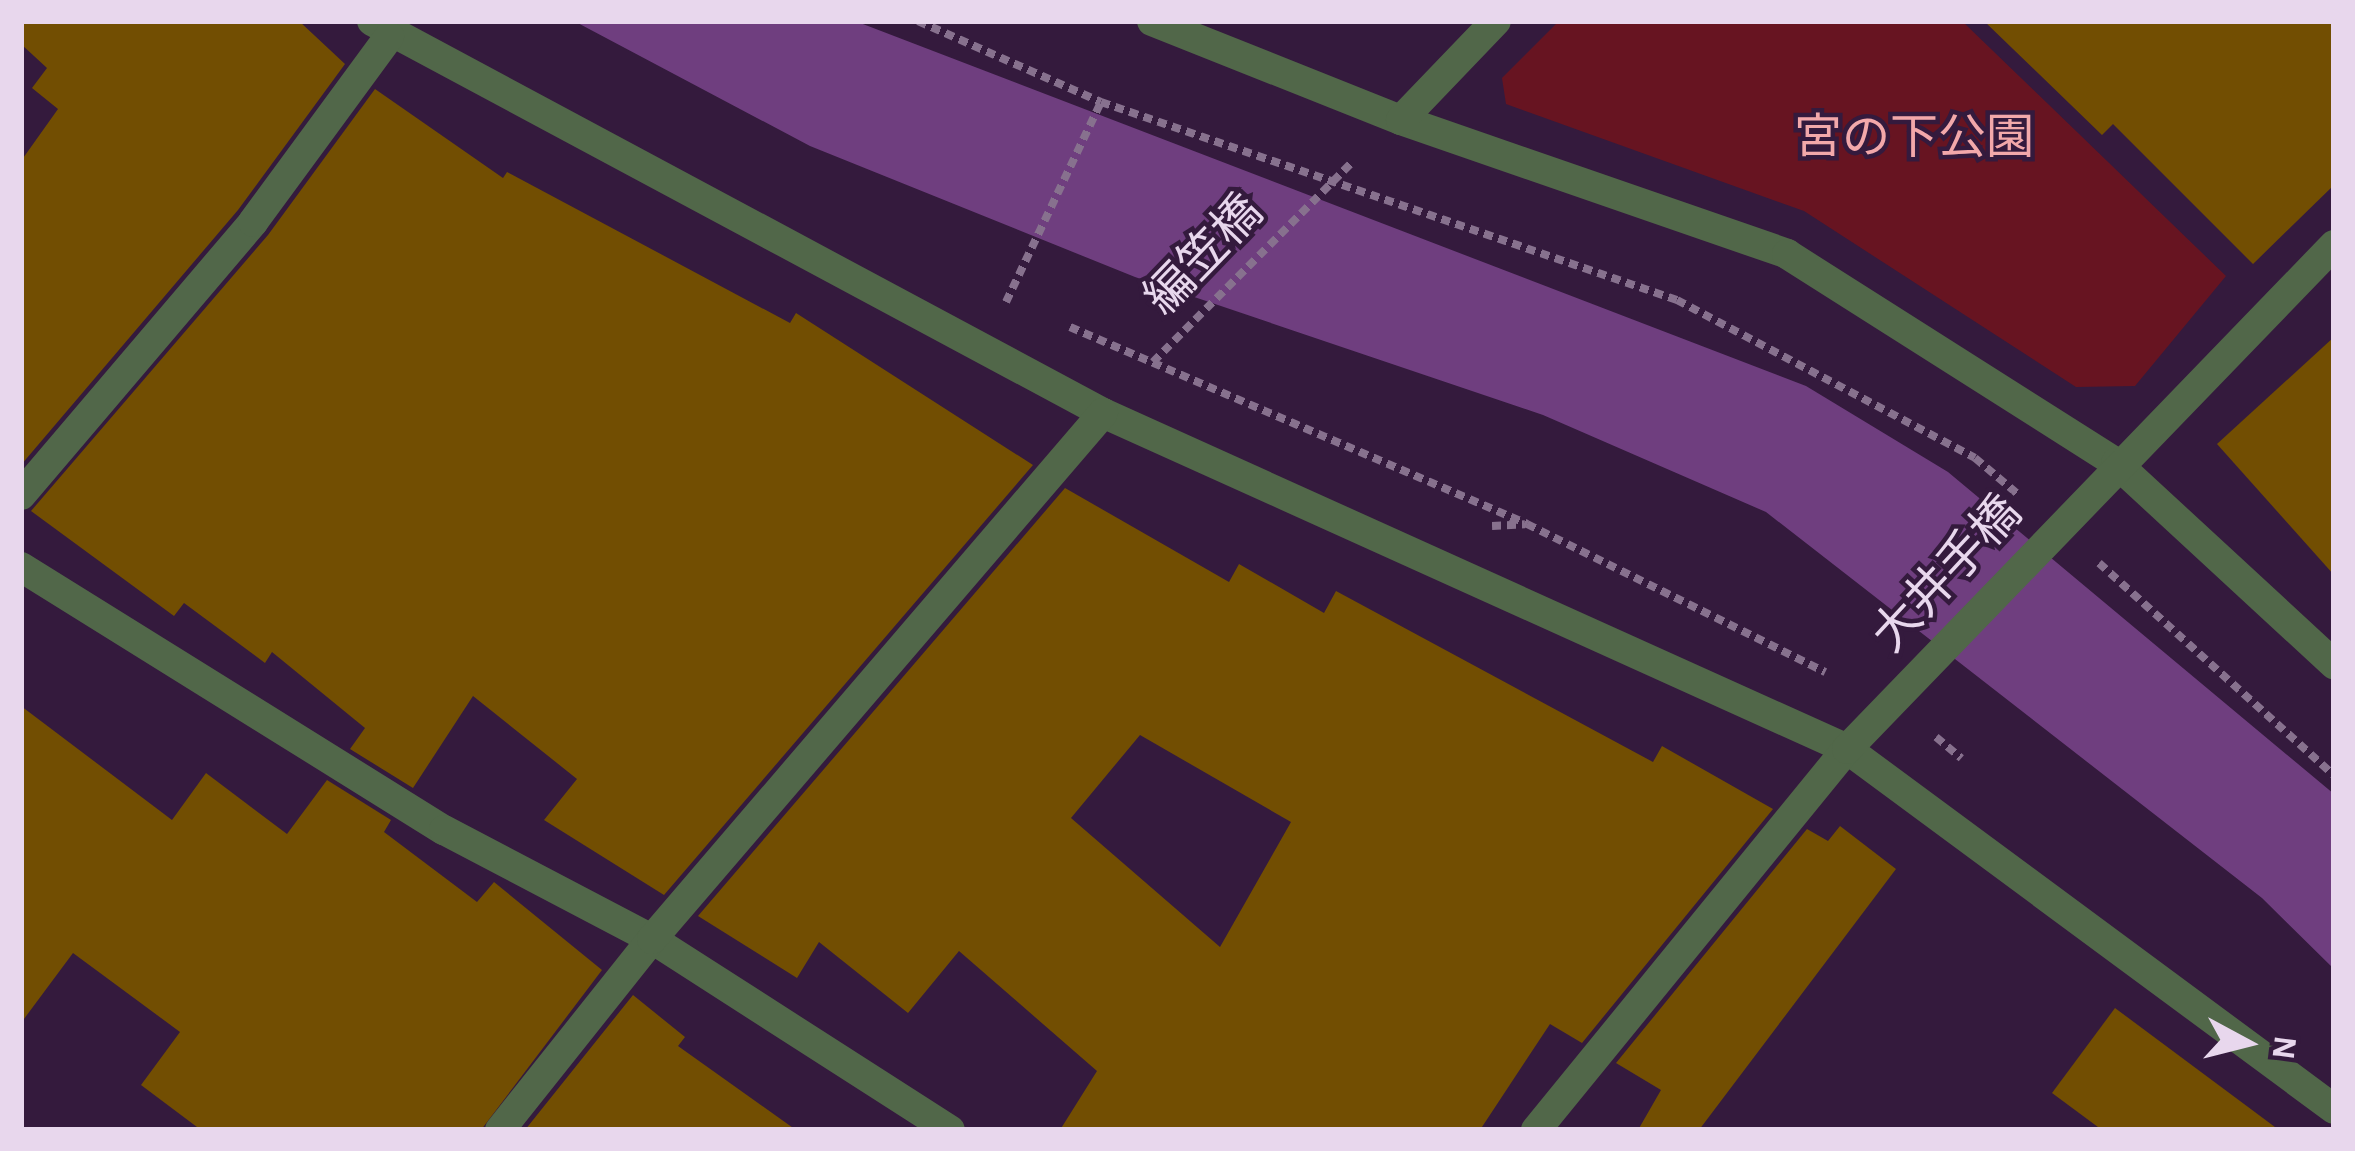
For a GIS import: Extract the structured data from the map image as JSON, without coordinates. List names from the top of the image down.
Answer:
{
  "streets": {
    "street": ["大井手橋"],
    "path": ["編笠橋"]
  },
  "parks": ["宮の下公園"],
  "north": "right"
}
